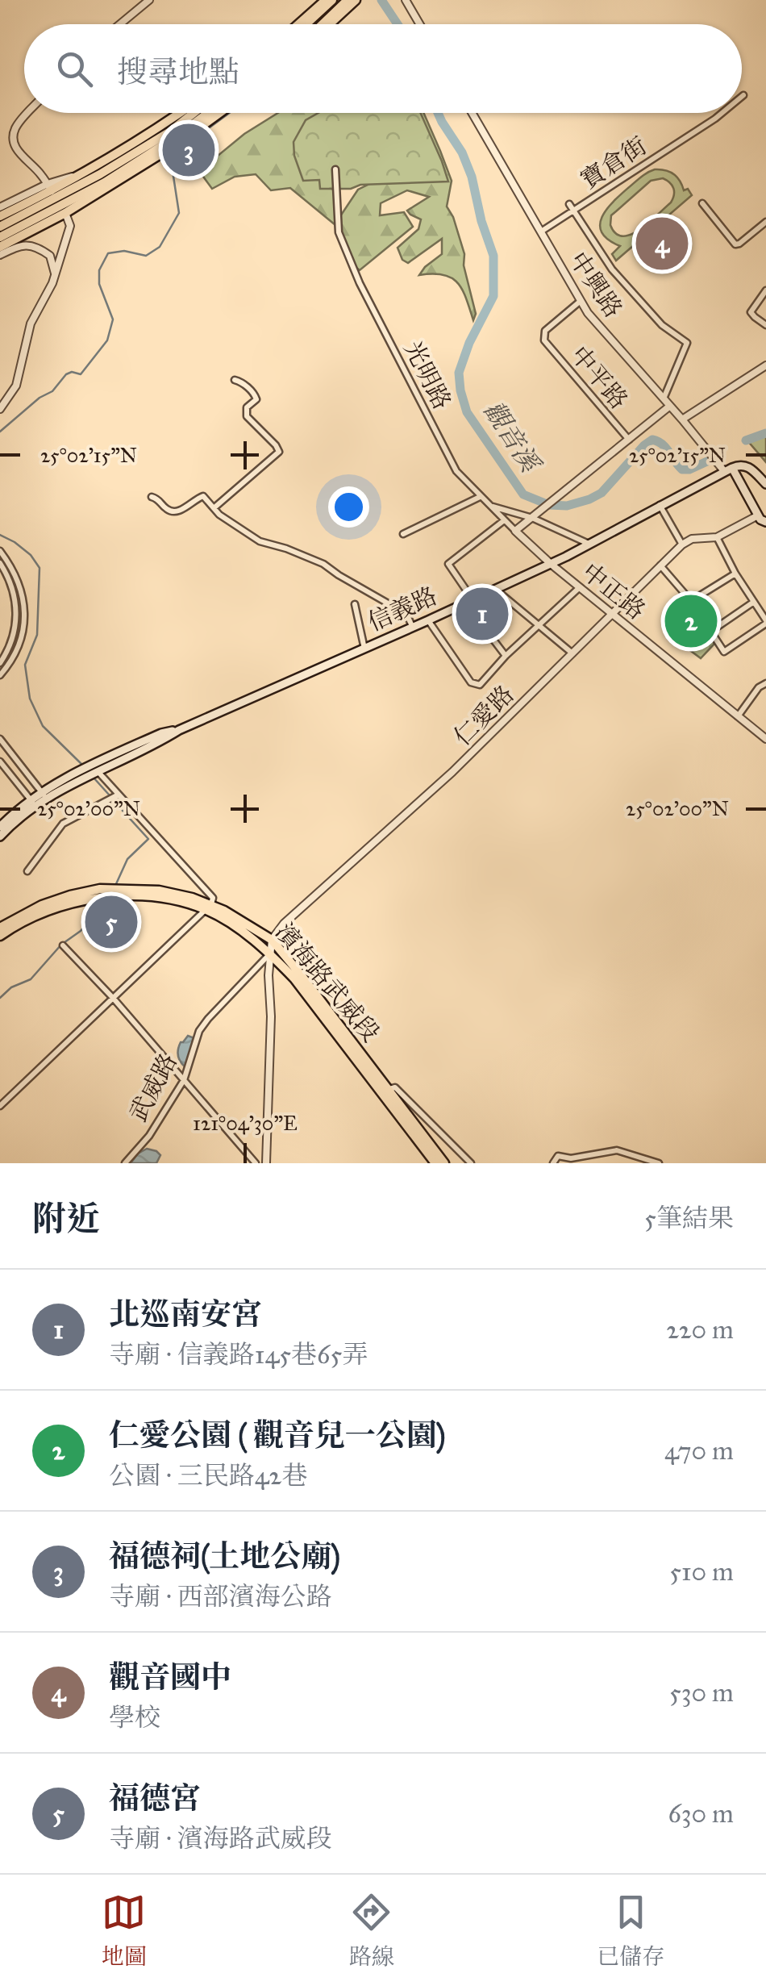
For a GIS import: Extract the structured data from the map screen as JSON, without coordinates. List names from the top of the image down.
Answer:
{
  "streets": {
    "main road": ["信義路", "濱海路武威段"],
    "street": [
      "寶倉街",
      "中興路",
      "光明路",
      "中平路",
      "中正路",
      "仁愛路",
      "武威路"
    ]
  },
  "crossings": [
    ["寶倉街", "中興路"],
    ["中興路", "中平路"],
    ["中興路", "信義路"],
    ["光明路", "中正路"],
    ["光明路", "信義路"],
    ["中正路", "信義路"],
    ["中正路", "仁愛路"],
    ["仁愛路", "濱海路武威段"],
    ["濱海路武威段", "武威路"]
  ],
  "water": ["觀音溪"],
  "page": {
    "search": "搜尋地點",
    "pins": [
      "3",
      "4",
      "1",
      "2",
      "5"
    ],
    "heading": ["附近", "5筆結果"],
    "list": [
      {
        "mark": "1",
        "name": "北巡南安宮",
        "note": "寺廟 · 信義路145巷65弄",
        "value": "220 m"
      },
      {
        "mark": "2",
        "name": "仁愛公園 ( 觀音兒一公園)",
        "note": "公園 · 三民路42巷",
        "value": "470 m"
      },
      {
        "mark": "3",
        "name": "福德祠(土地公廟)",
        "note": "寺廟 · 西部濱海公路",
        "value": "510 m"
      },
      {
        "mark": "4",
        "name": "觀音國中",
        "note": "學校",
        "value": "530 m"
      },
      {
        "mark": "5",
        "name": "福德宮",
        "note": "寺廟 · 濱海路武威段",
        "value": "630 m"
      }
    ],
    "nav": ["地圖", "路線", "已儲存"]
  },
  "coordinates": ["25°02'15\"N", "25°02'00\"N", "121°04'30\"E"]
}
